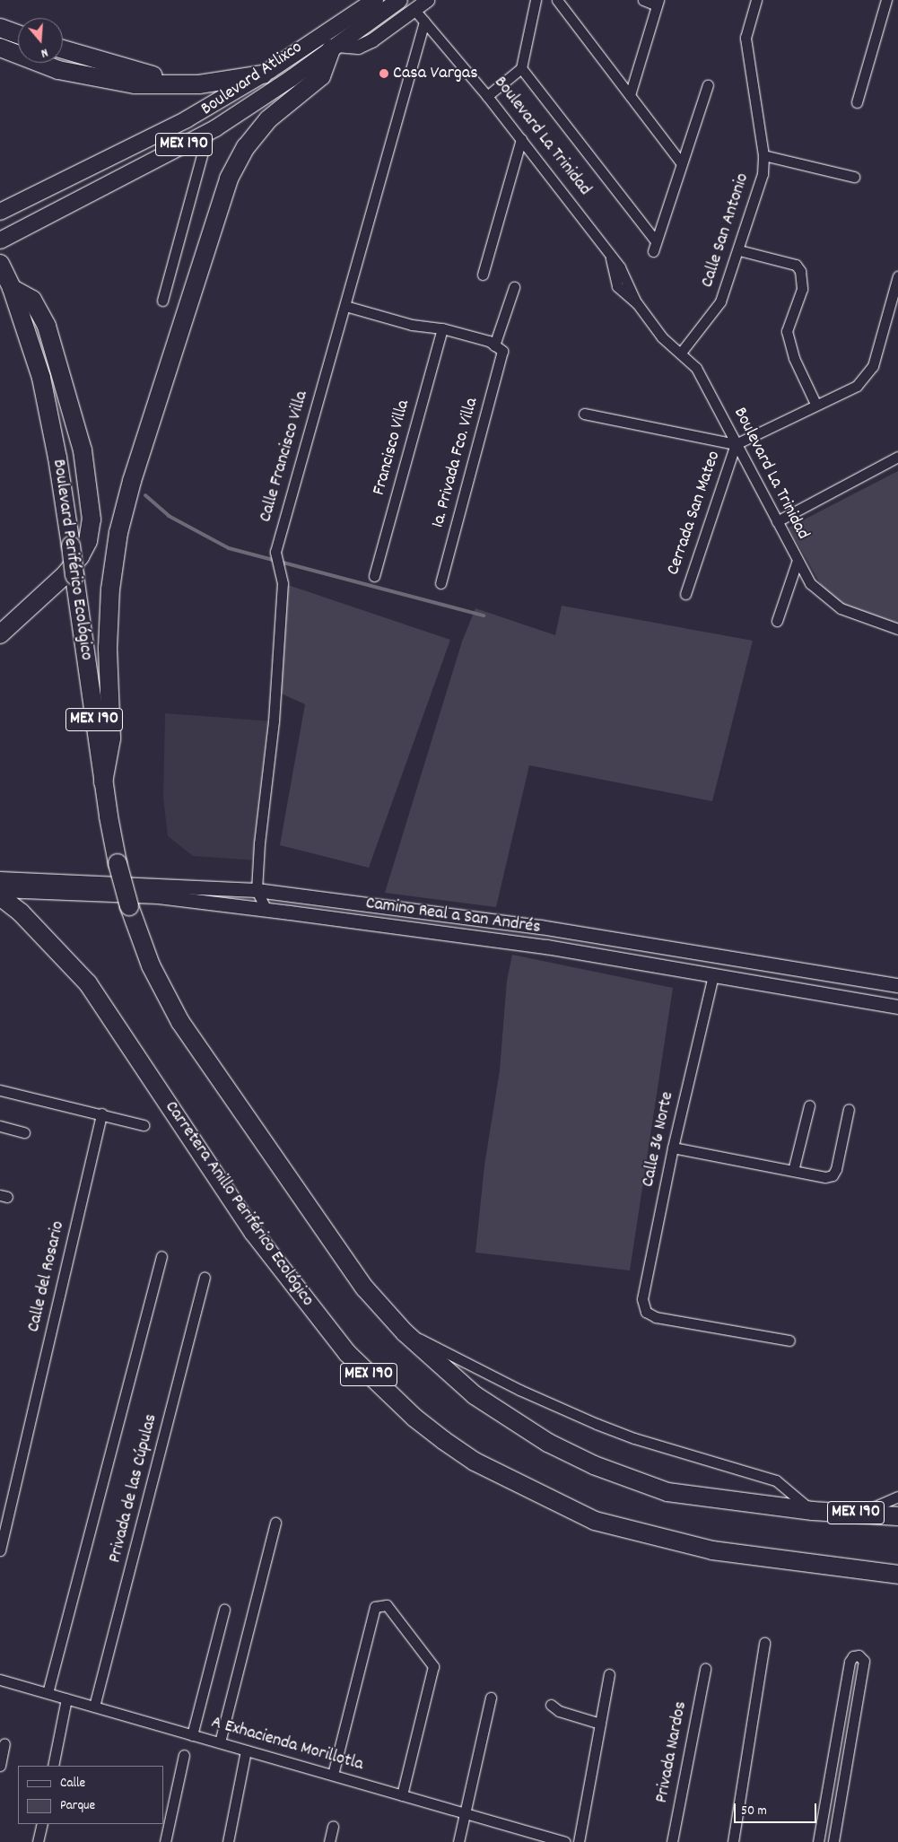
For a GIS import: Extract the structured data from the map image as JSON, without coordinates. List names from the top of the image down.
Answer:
{
  "streets": {
    "highway": ["MEX 190", "Boulevard Periférico Ecológico", "Carretera Anillo Periférico Ecológico"],
    "main road": ["Boulevard Atlixco", "Boulevard La Trinidad", "Camino Real a San Andrés"],
    "street": [
      "Calle San Antonio",
      "Francisco Villa",
      "Calle Francisco Villa",
      "1a. Privada Fco. Villa",
      "Cerrada San Mateo",
      "Calle 36 Norte",
      "Calle del Rosario",
      "Privada de las Cúpulas",
      "A Exhacienda Morillotla",
      "Privada Nardos"
    ]
  },
  "crossings": [
    ["Boulevard La Trinidad", "Calle San Antonio"],
    ["Boulevard La Trinidad", "Calle Francisco Villa"],
    ["Boulevard La Trinidad", "Cerrada San Mateo"],
    ["MEX 190", "Boulevard Periférico Ecológico"],
    ["Calle Francisco Villa", "Camino Real a San Andrés"],
    ["Camino Real a San Andrés", "Calle 36 Norte"],
    ["Privada de las Cúpulas", "A Exhacienda Morillotla"]
  ],
  "places": ["Casa Vargas"],
  "legend": ["Calle", "Parque"],
  "scale_bar": "50 m",
  "north": "bottom"
}
